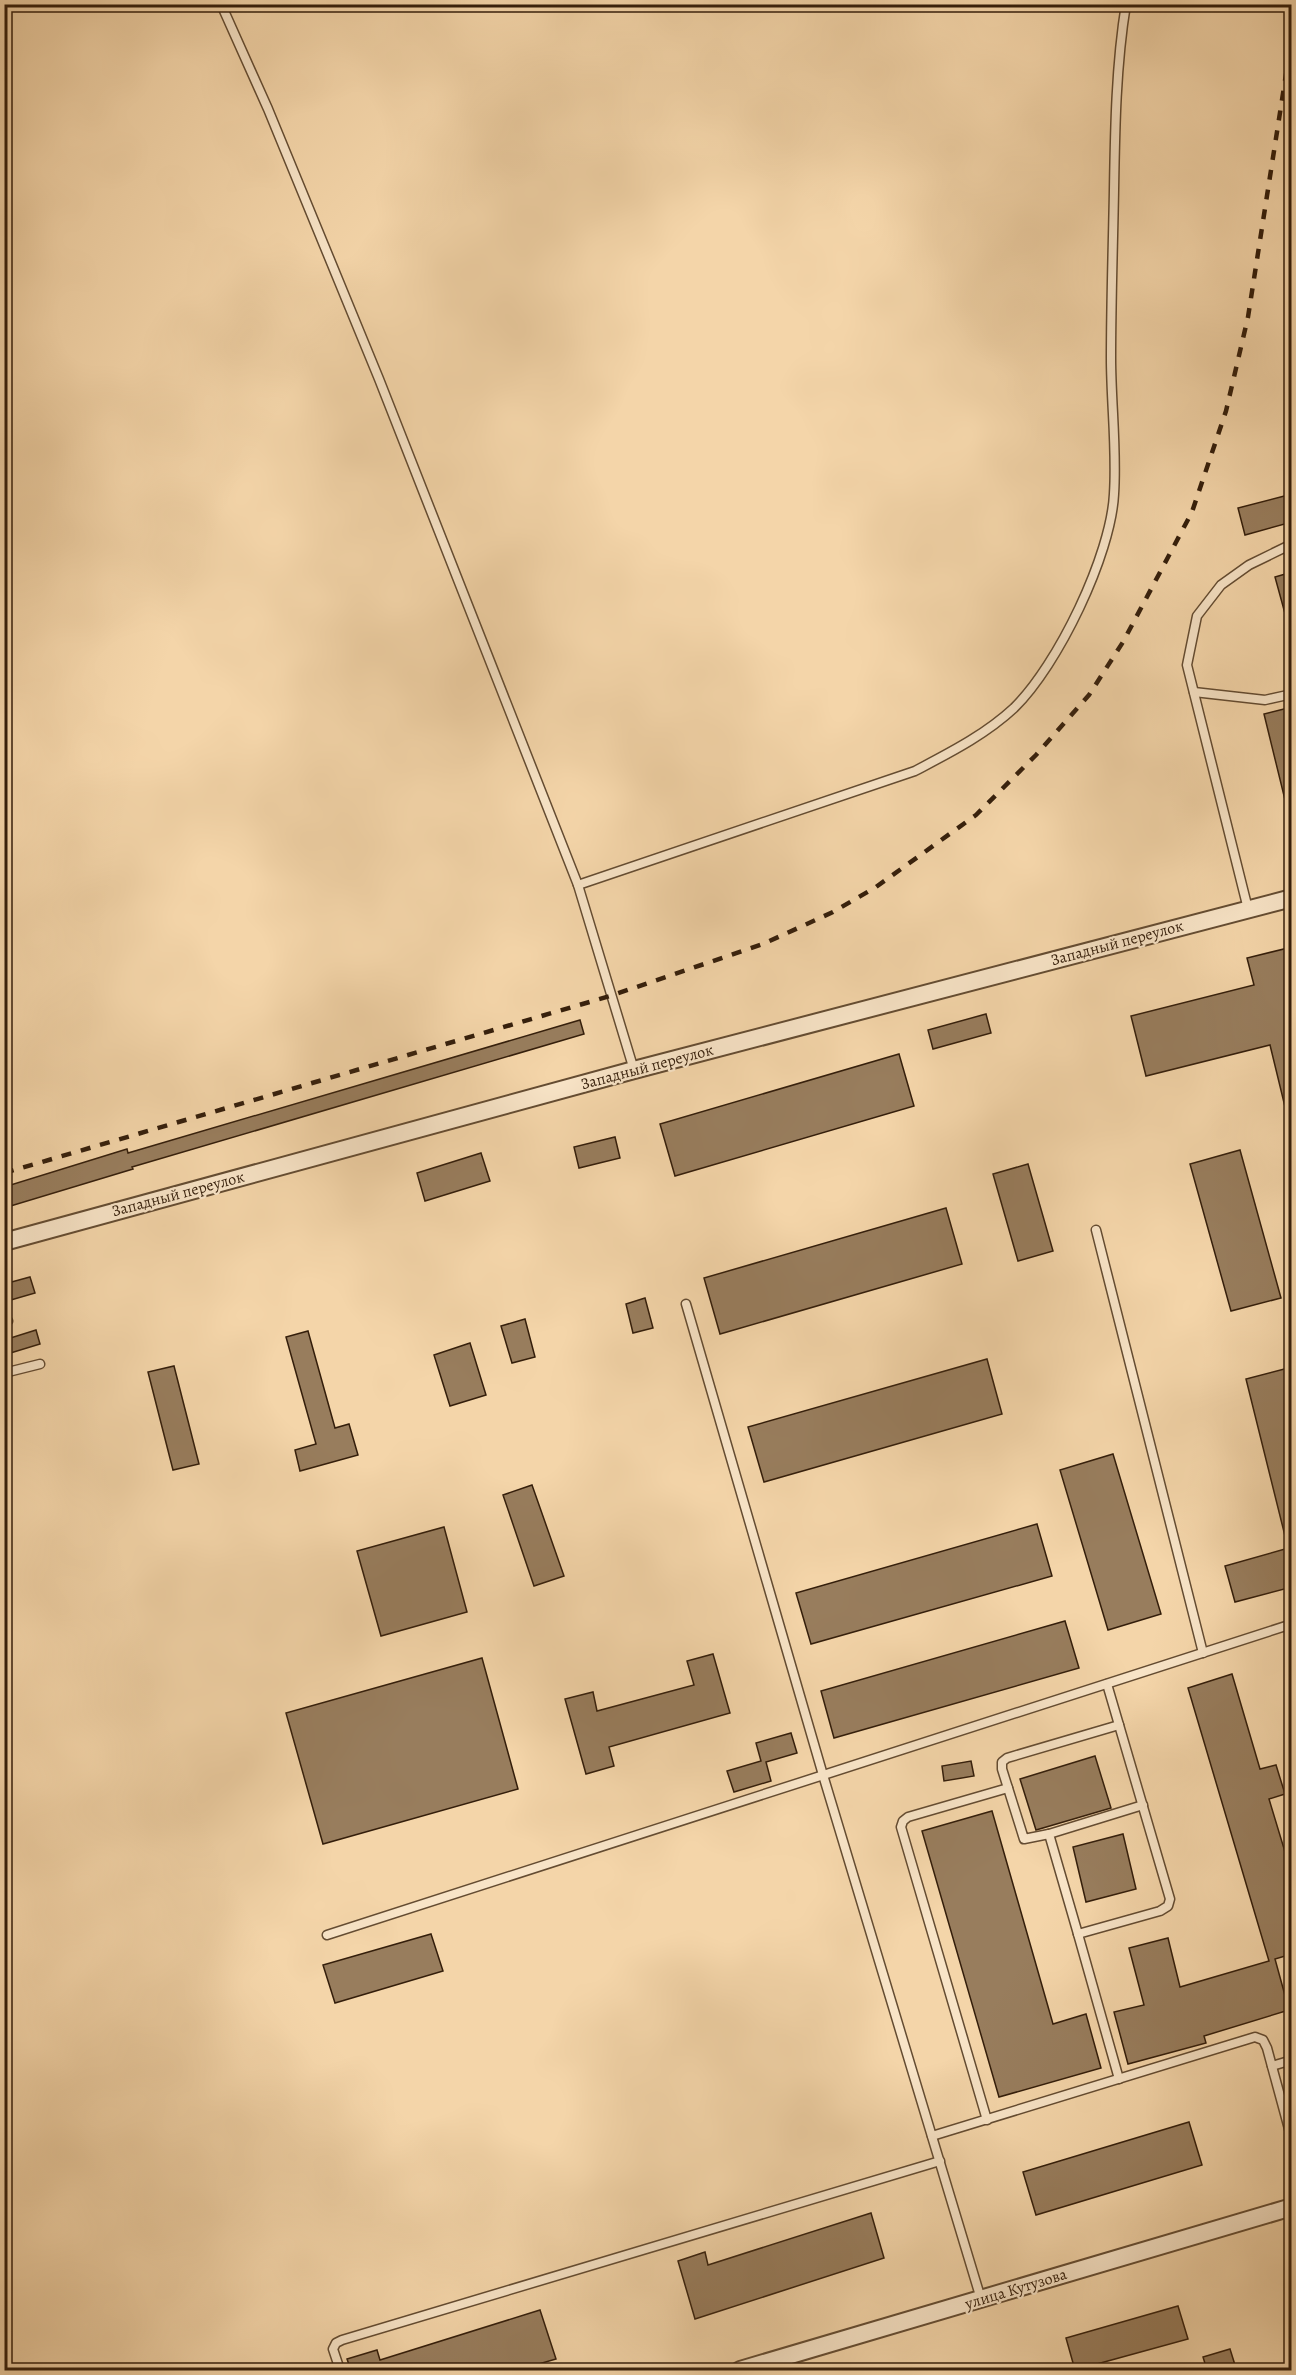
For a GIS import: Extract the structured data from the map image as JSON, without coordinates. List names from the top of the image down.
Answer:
{
  "streets": {
    "street": ["Западный переулок", "улица Кутузова"]
  }
}
